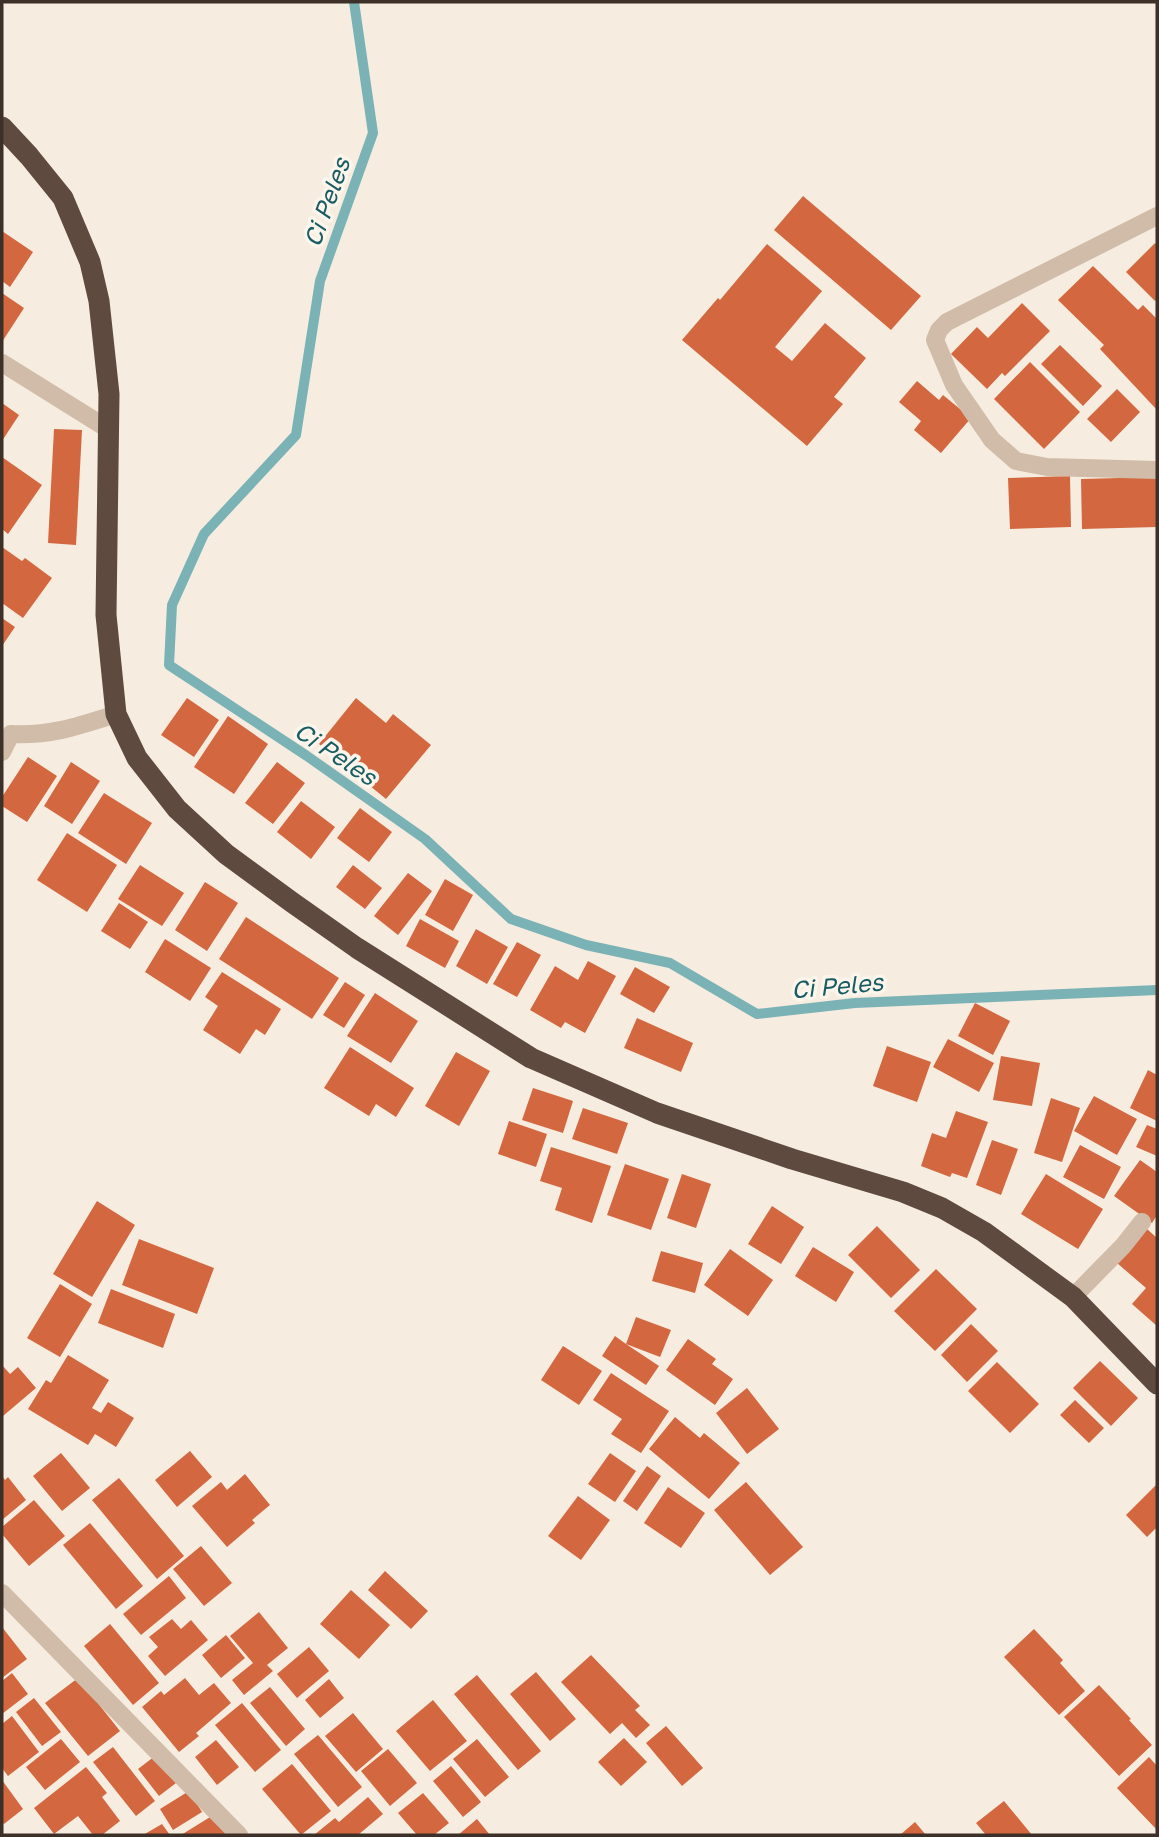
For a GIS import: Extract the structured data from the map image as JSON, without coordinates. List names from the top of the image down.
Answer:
{
  "water": ["Ci Peles"]
}
